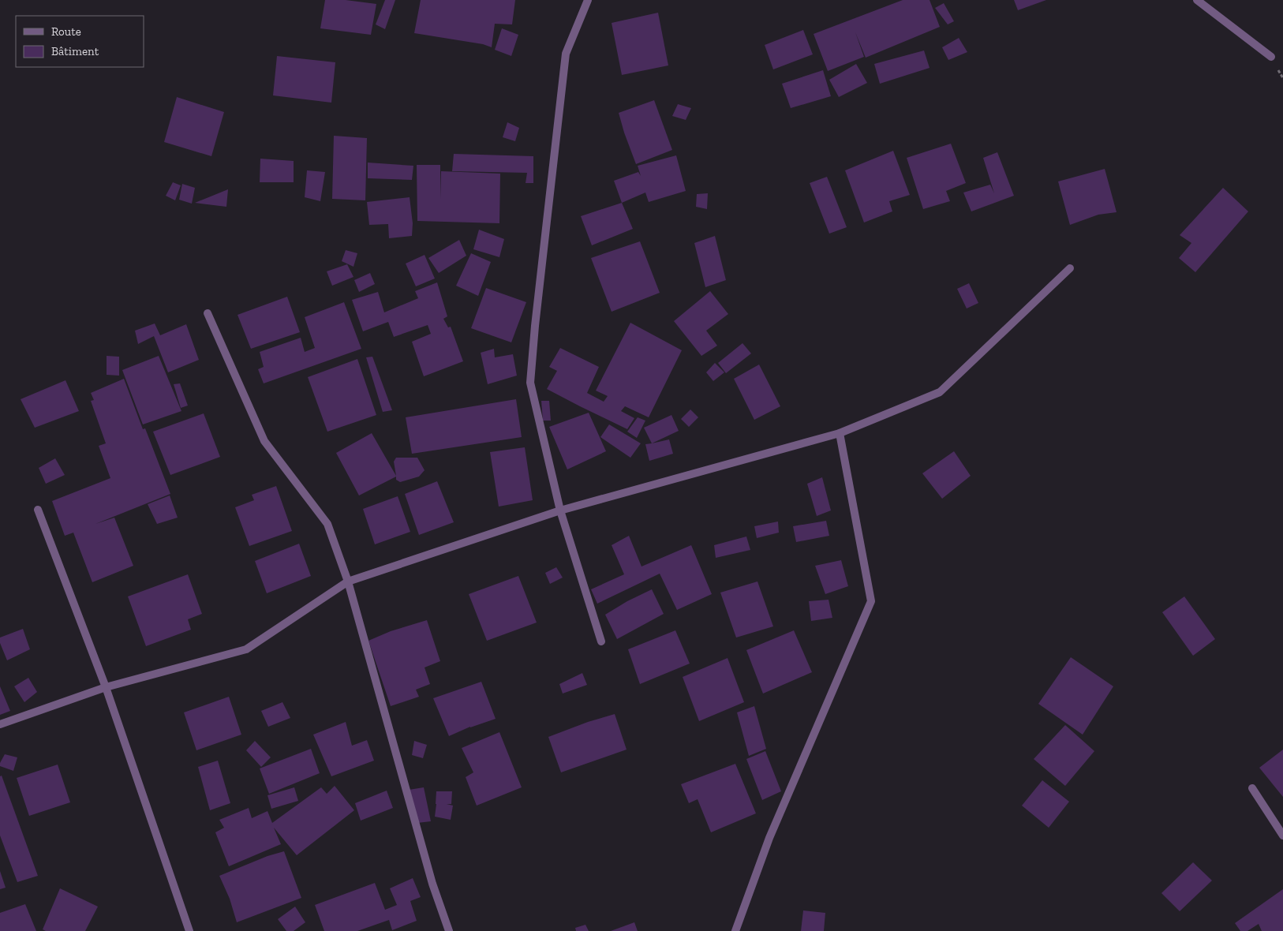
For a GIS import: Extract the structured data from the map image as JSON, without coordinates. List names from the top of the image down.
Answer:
{
  "legend": ["Route", "Bâtiment"]
}
